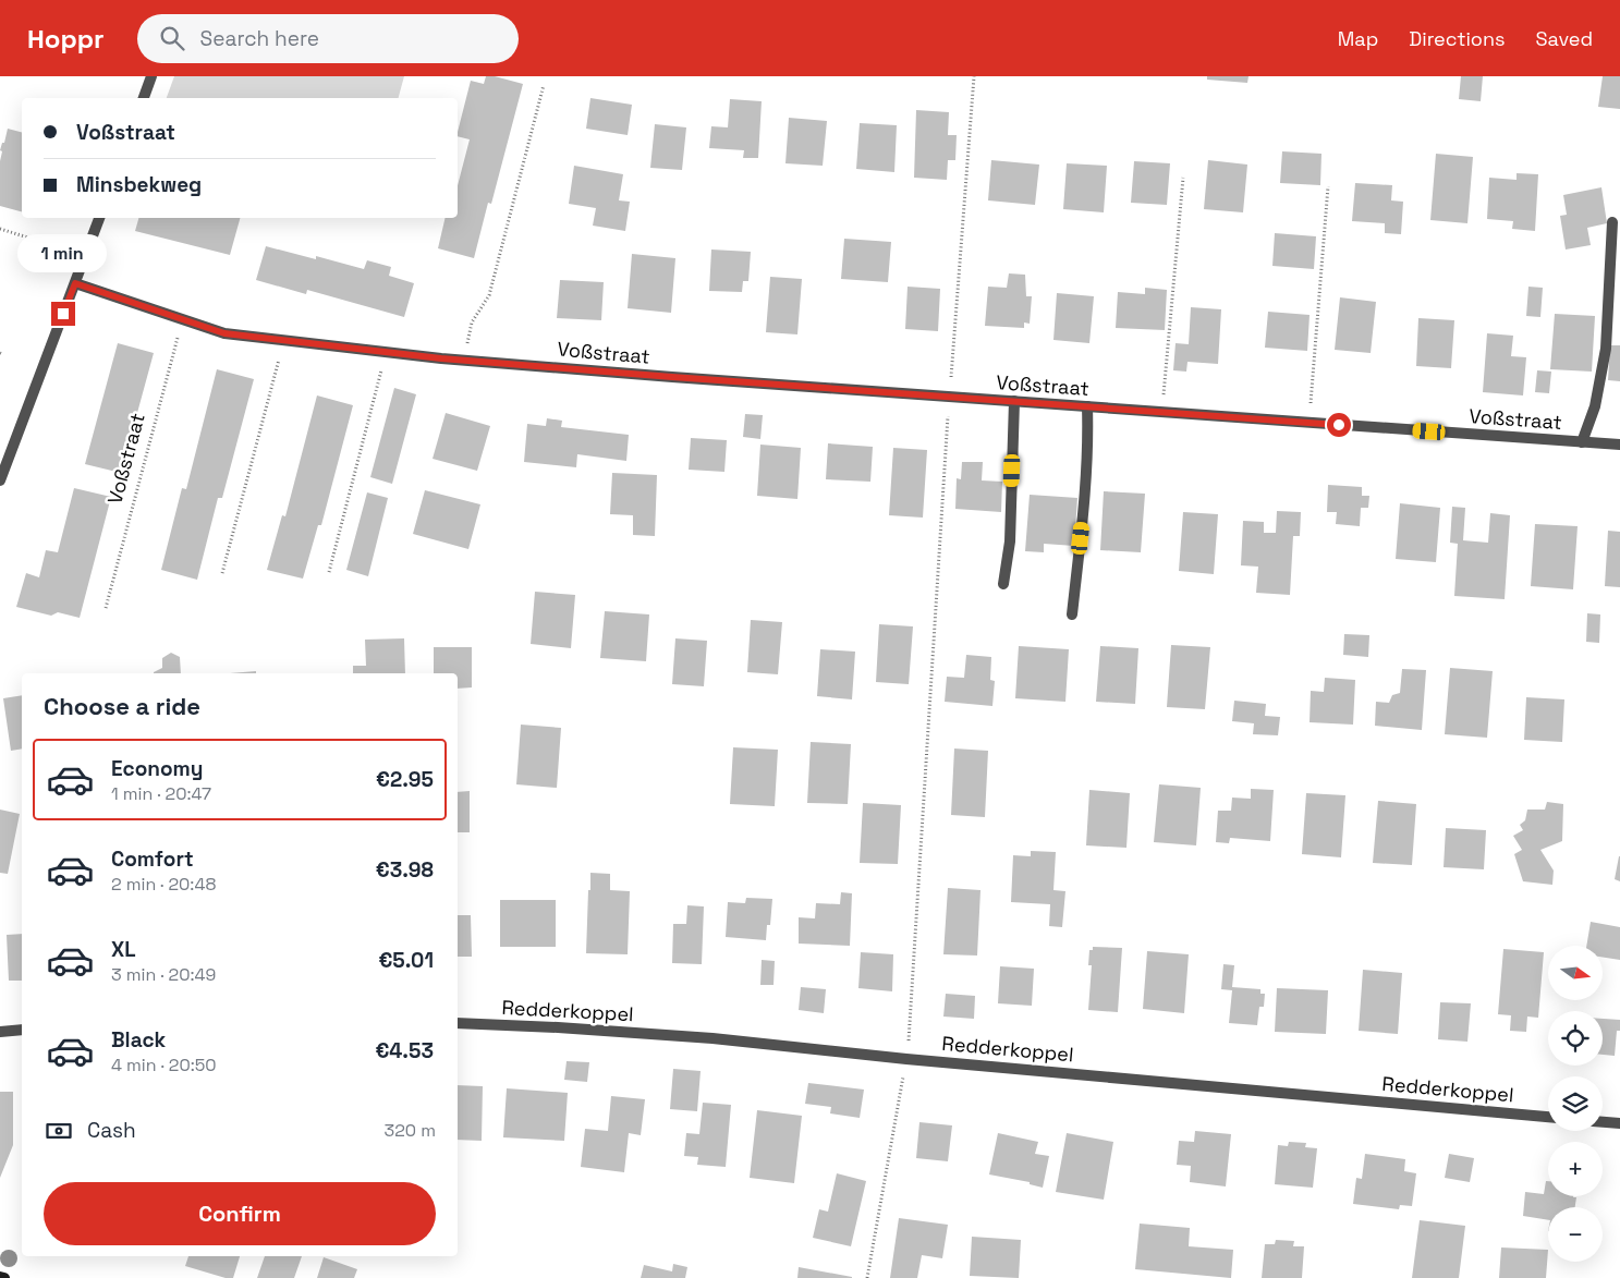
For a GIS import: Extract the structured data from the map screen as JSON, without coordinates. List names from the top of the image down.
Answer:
{
  "streets": {
    "street": ["Voßstraat", "Redderkoppel"]
  },
  "north": "right",
  "page": {
    "header": "Hoppr",
    "search": "Search here",
    "nav": ["Map", "Directions", "Saved"],
    "banner": ["Voßstraat", "Minsbekweg"],
    "bubble": "1 min",
    "heading": "Choose a ride",
    "list": [
      {
        "name": "Economy",
        "note": "1 min · 20:47",
        "value": "€2.95"
      },
      {
        "name": "Comfort",
        "note": "2 min · 20:48",
        "value": "€3.98"
      },
      {
        "name": "XL",
        "note": "3 min · 20:49",
        "value": "€5.01"
      },
      {
        "name": "Black",
        "note": "4 min · 20:50",
        "value": "€4.53"
      }
    ],
    "map_buttons": ["+", "−"],
    "pay": ["Cash", "320 m"],
    "buttons": "Confirm"
  }
}
